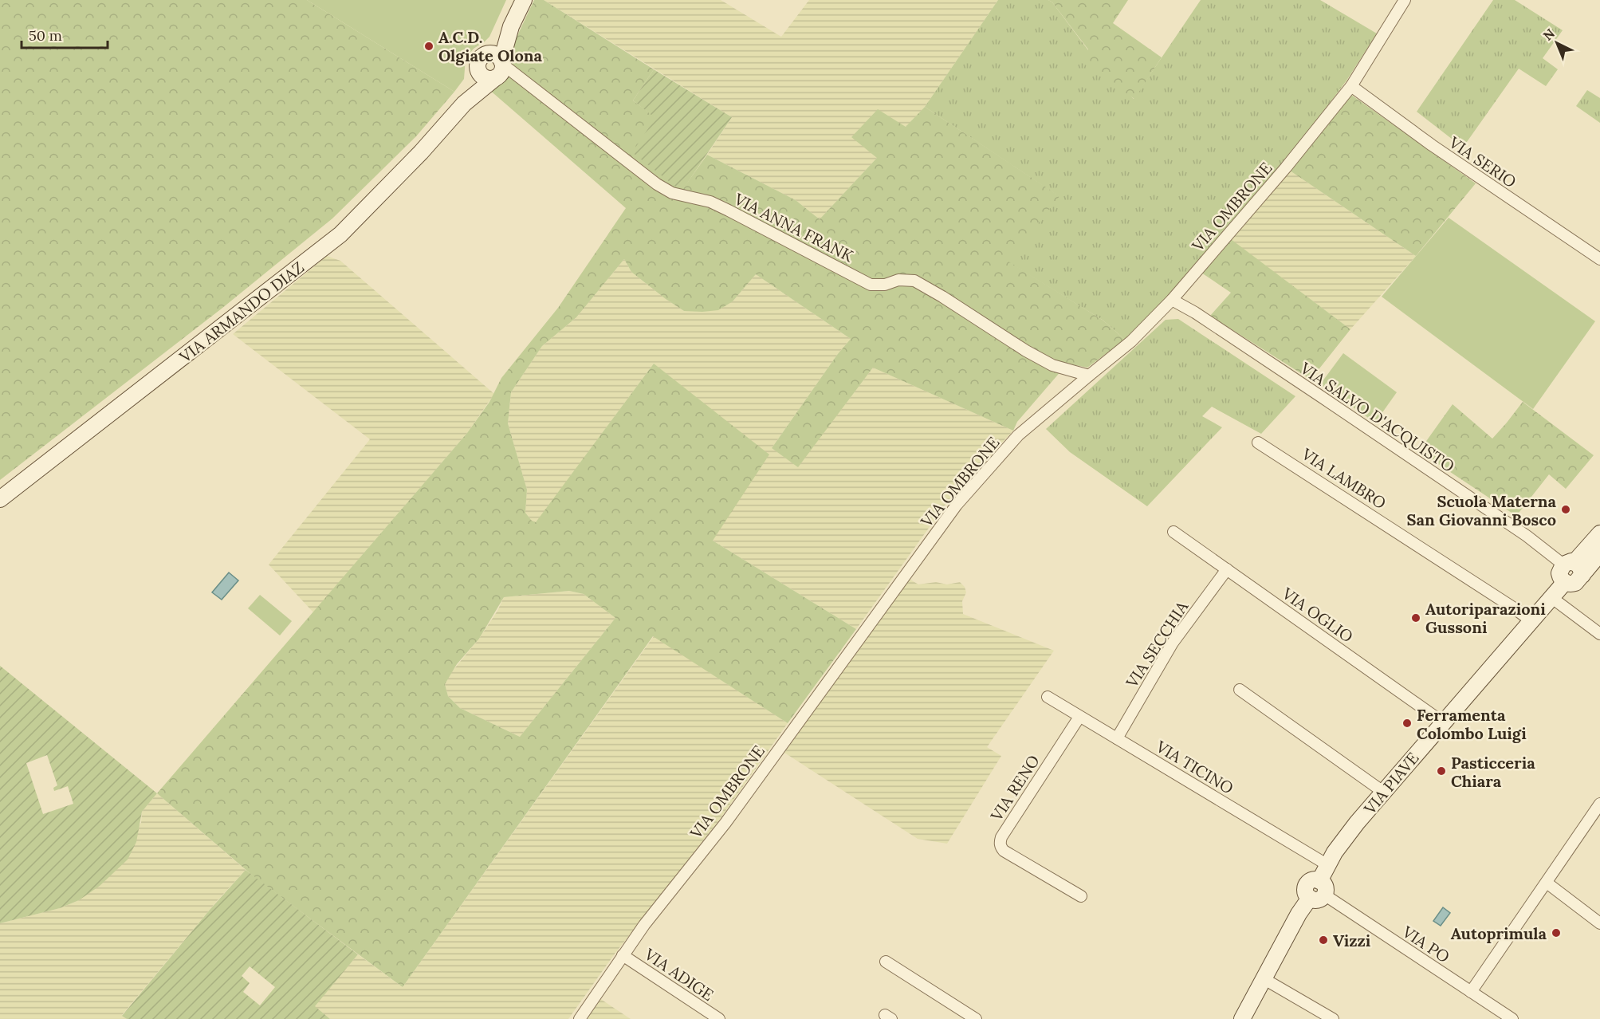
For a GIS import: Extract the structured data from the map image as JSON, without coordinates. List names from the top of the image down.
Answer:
{
  "streets": {
    "street": [
      "VIA SERIO",
      "VIA OMBRONE",
      "VIA ANNA FRANK",
      "VIA ARMANDO DIAZ",
      "VIA SALVO D'ACQUISTO",
      "VIA LAMBRO",
      "VIA OGLIO",
      "VIA SECCHIA",
      "VIA TICINO",
      "VIA PIAVE",
      "VIA RENO",
      "VIA PO",
      "VIA ADIGE"
    ]
  },
  "crossings": [
    ["VIA SERIO", "VIA OMBRONE"],
    ["VIA OMBRONE", "VIA ANNA FRANK"],
    ["VIA OMBRONE", "VIA SALVO D'ACQUISTO"],
    ["VIA OMBRONE", "VIA ADIGE"],
    ["VIA ANNA FRANK", "VIA ARMANDO DIAZ"],
    ["VIA SALVO D'ACQUISTO", "VIA PIAVE"],
    ["VIA LAMBRO", "VIA PIAVE"],
    ["VIA OGLIO", "VIA SECCHIA"],
    ["VIA OGLIO", "VIA PIAVE"],
    ["VIA SECCHIA", "VIA TICINO"],
    ["VIA TICINO", "VIA PIAVE"],
    ["VIA TICINO", "VIA RENO"],
    ["VIA PIAVE", "VIA PO"]
  ],
  "places": [
    "A.C.D. Olgiate Olona",
    "Scuola Materna San Giovanni Bosco",
    "Autoriparazioni Gussoni",
    "Ferramenta Colombo Luigi",
    "Pasticceria Chiara",
    "Autoprimula",
    "Vizzi"
  ],
  "scale_bar": "50 m",
  "north": "top left"
}
